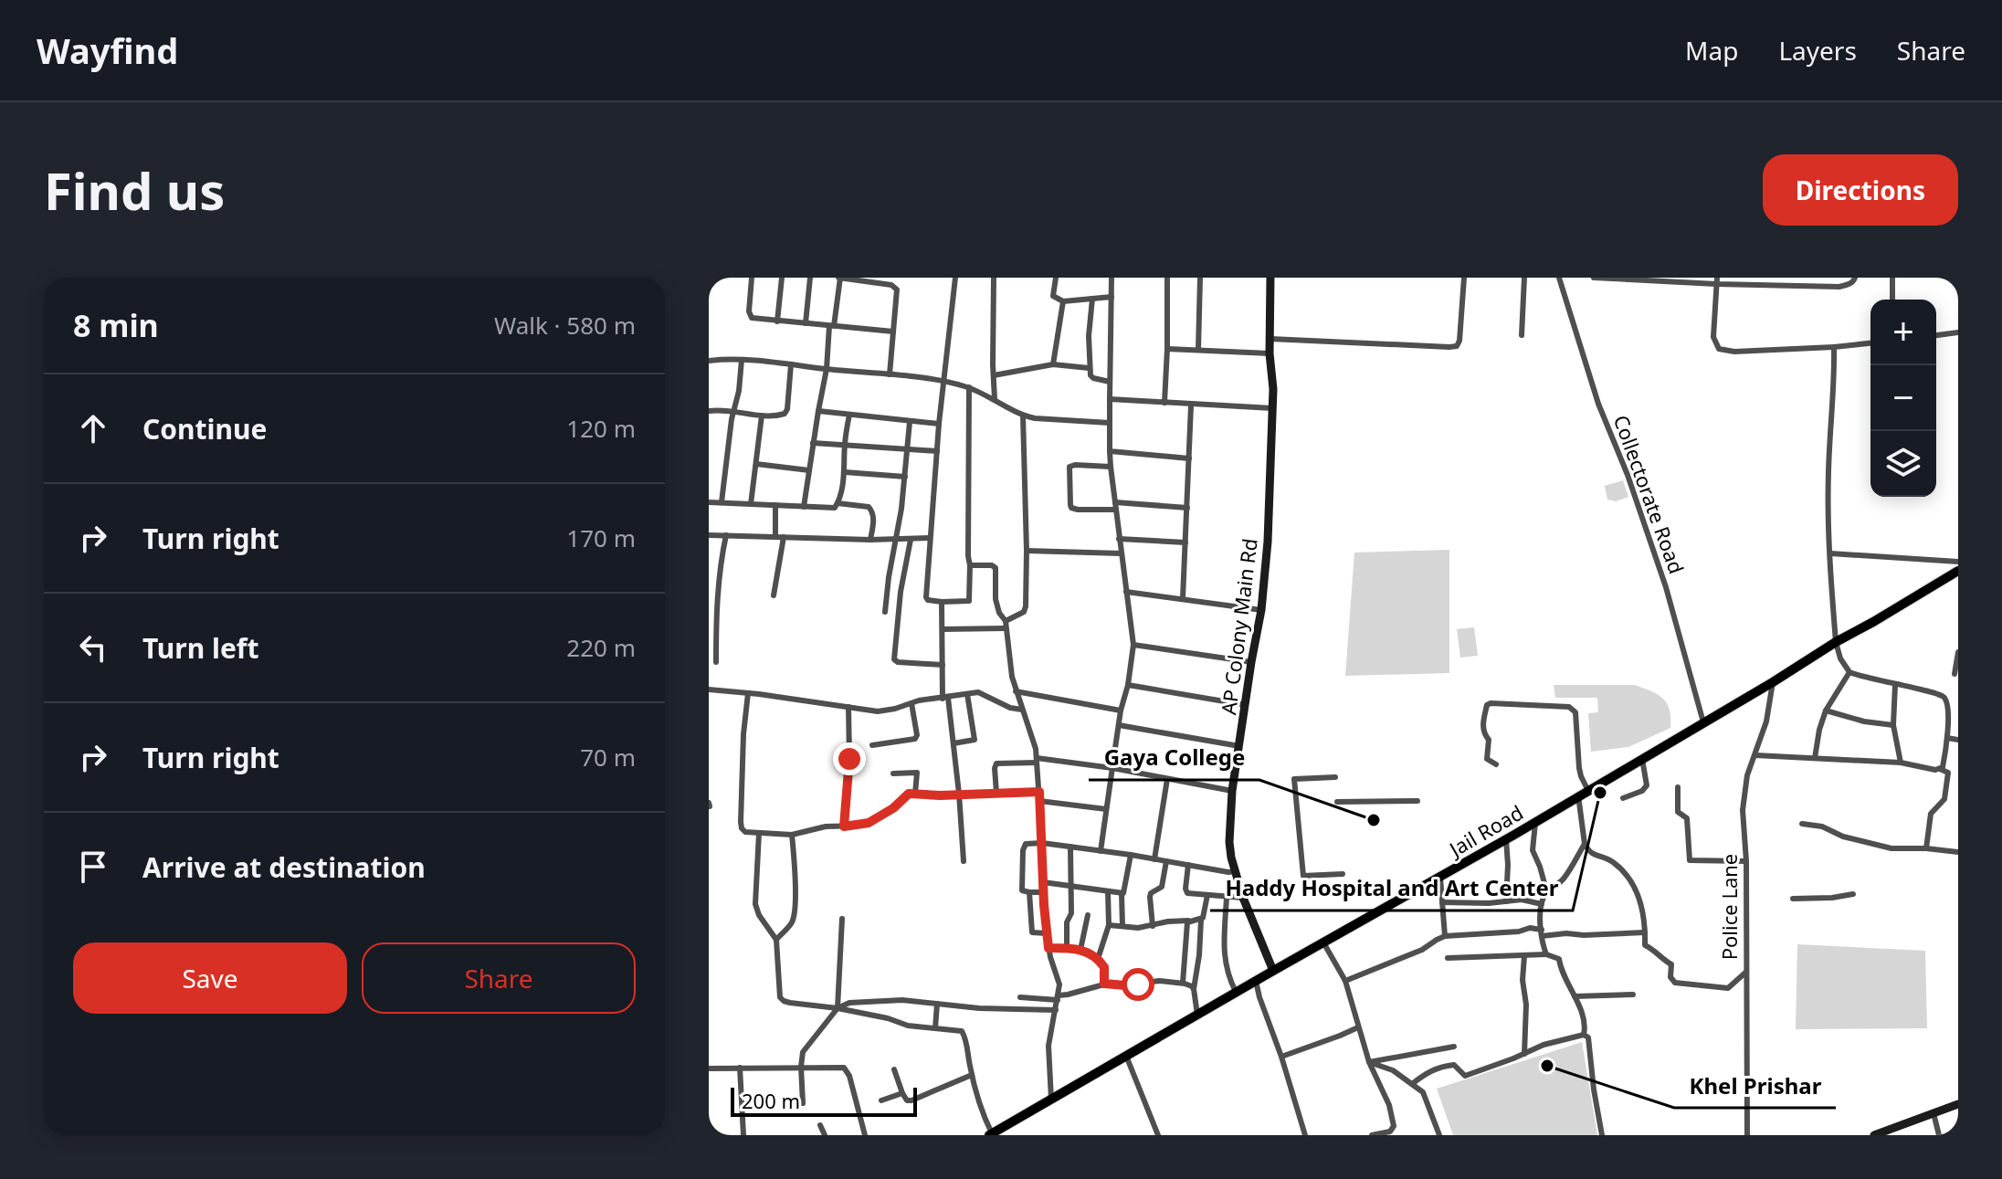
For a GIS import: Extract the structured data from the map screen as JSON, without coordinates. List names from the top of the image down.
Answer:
{
  "streets": {
    "main road": ["Jail Road"],
    "street": ["Collectorate Road", "AP Colony Main Rd", "Police Lane"]
  },
  "crossings": [
    ["Collectorate Road", "Jail Road"],
    ["AP Colony Main Rd", "Jail Road"],
    ["Jail Road", "Police Lane"]
  ],
  "places": ["Haddy Hospital and Art Center", "Gaya College", "Khel Prishar"],
  "scale_bar": "200 m",
  "page": {
    "header": "Wayfind",
    "nav": ["Map", "Layers", "Share"],
    "buttons": [
      "Directions",
      ["Save", "Share"]
    ],
    "title": "Find us",
    "heading": ["8 min", "Walk · 580 m"],
    "map_buttons": ["+", "−"],
    "list": [
      ["Continue", "120 m"],
      ["Turn right", "170 m"],
      ["Turn left", "220 m"],
      ["Turn right", "70 m"],
      "Arrive at destination"
    ],
    "scale": "200 m"
  }
}
